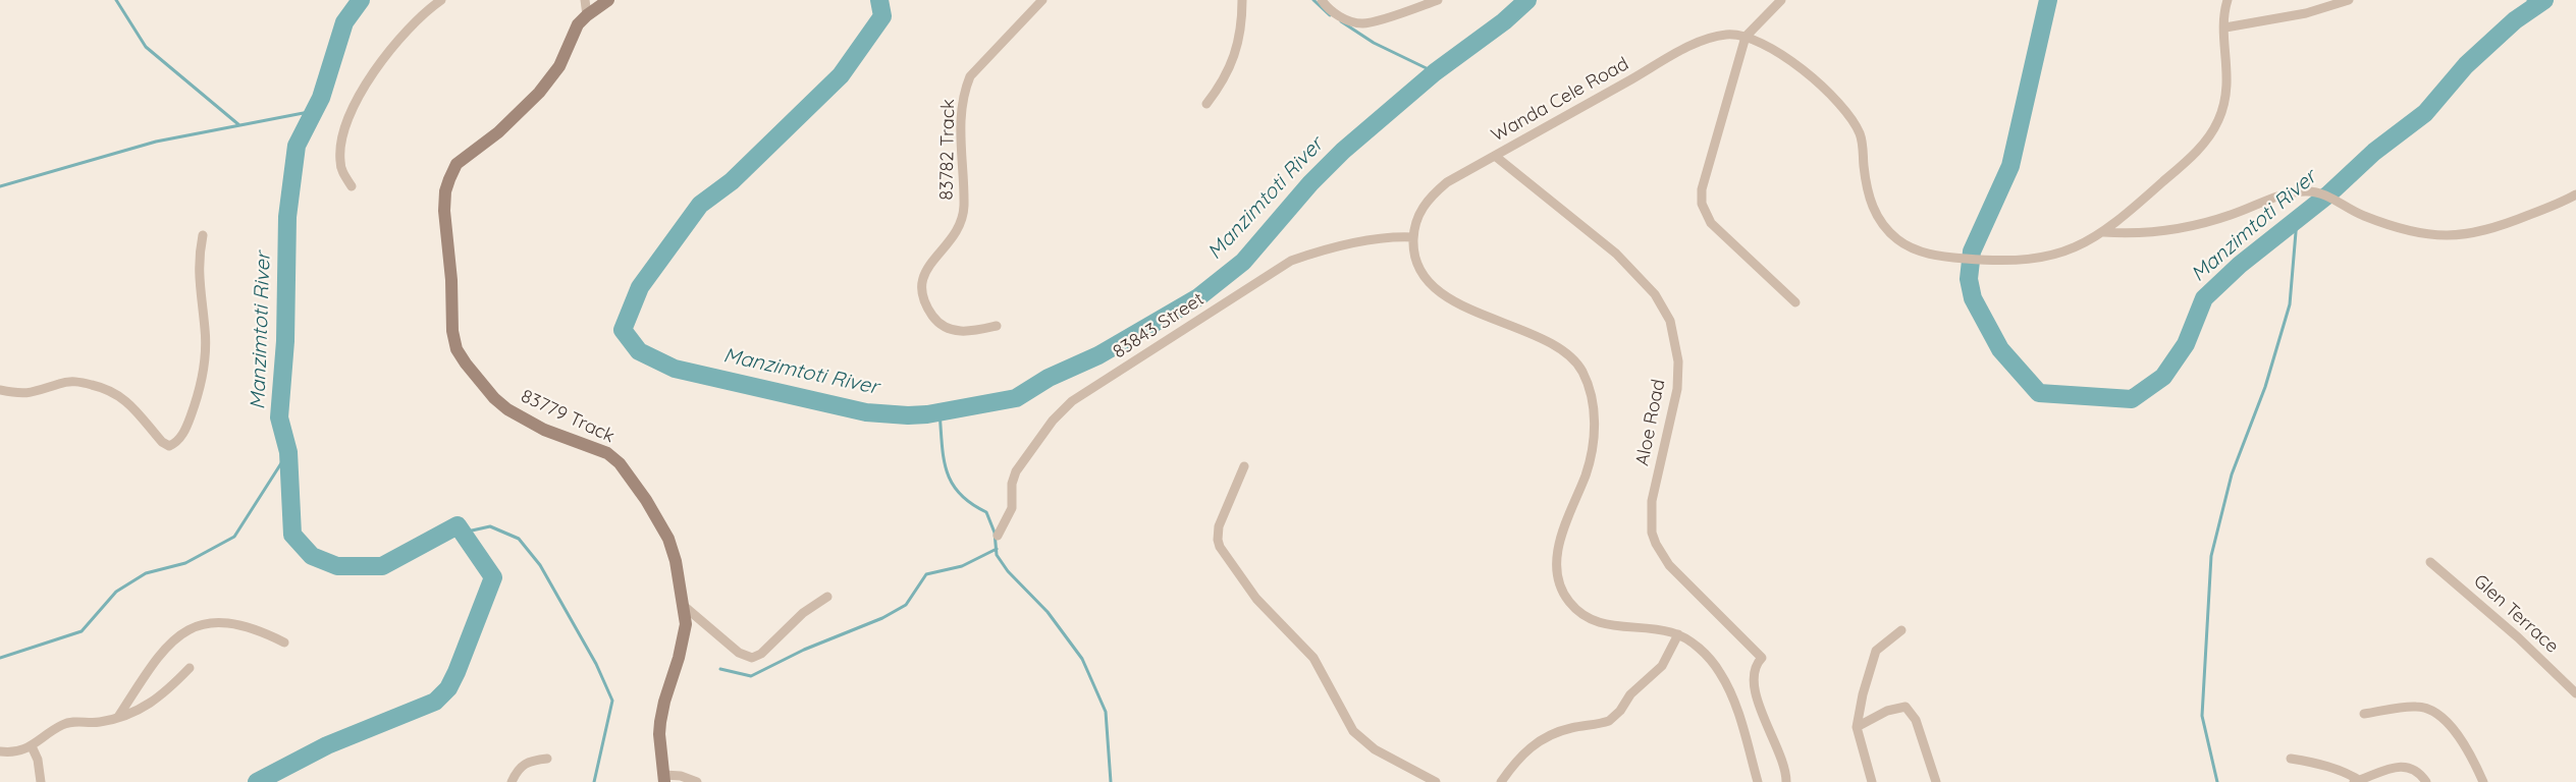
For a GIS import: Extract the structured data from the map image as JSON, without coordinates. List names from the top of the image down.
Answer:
{
  "streets": {
    "street": [
      "Wanda Cele Road",
      "83782 Track",
      "83843 Street",
      "83779 Track",
      "Aloe Road",
      "Glen Terrace"
    ]
  },
  "crossings": [
    ["Wanda Cele Road", "83843 Street"],
    ["Wanda Cele Road", "Aloe Road"]
  ],
  "water": ["Manzimtoti River"]
}
